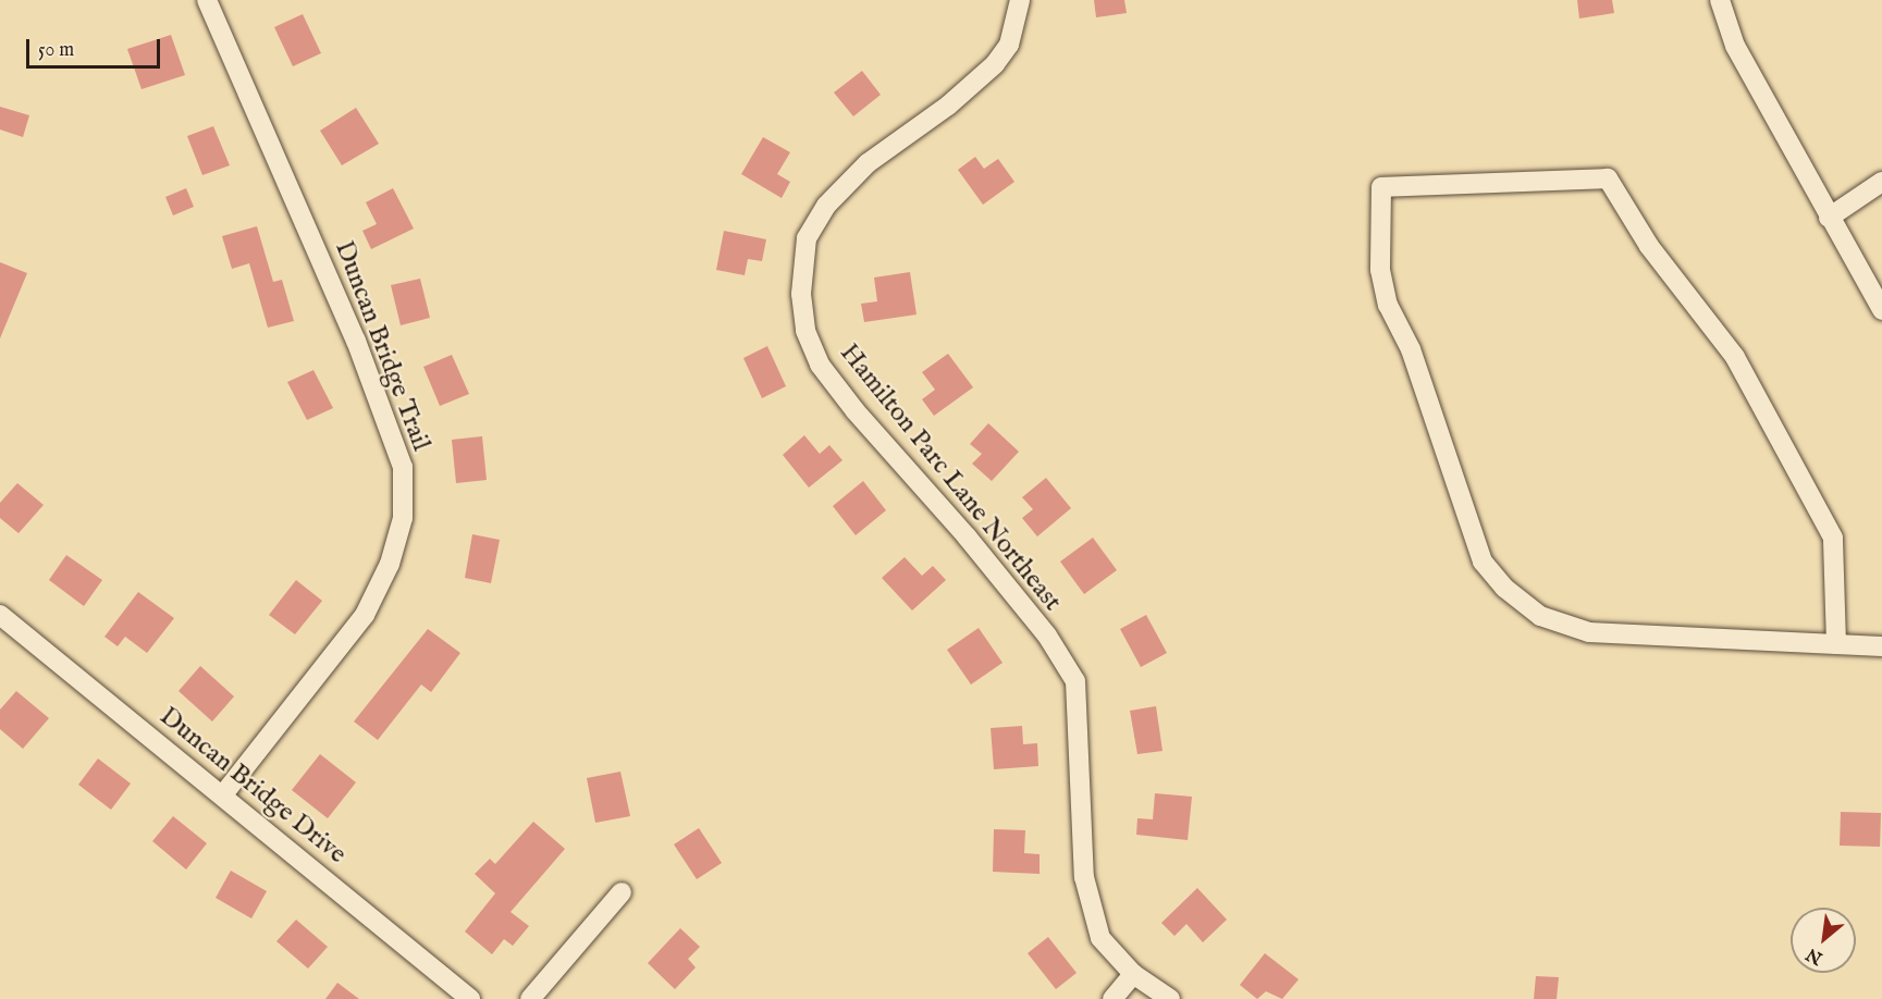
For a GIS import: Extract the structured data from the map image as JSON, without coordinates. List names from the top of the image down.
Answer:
{
  "streets": {
    "street": ["Duncan Bridge Trail", "Hamilton Parc Lane Northeast", "Duncan Bridge Drive"]
  },
  "crossings": [
    ["Duncan Bridge Trail", "Duncan Bridge Drive"]
  ],
  "scale_bar": "50 m",
  "north": "bottom left"
}
